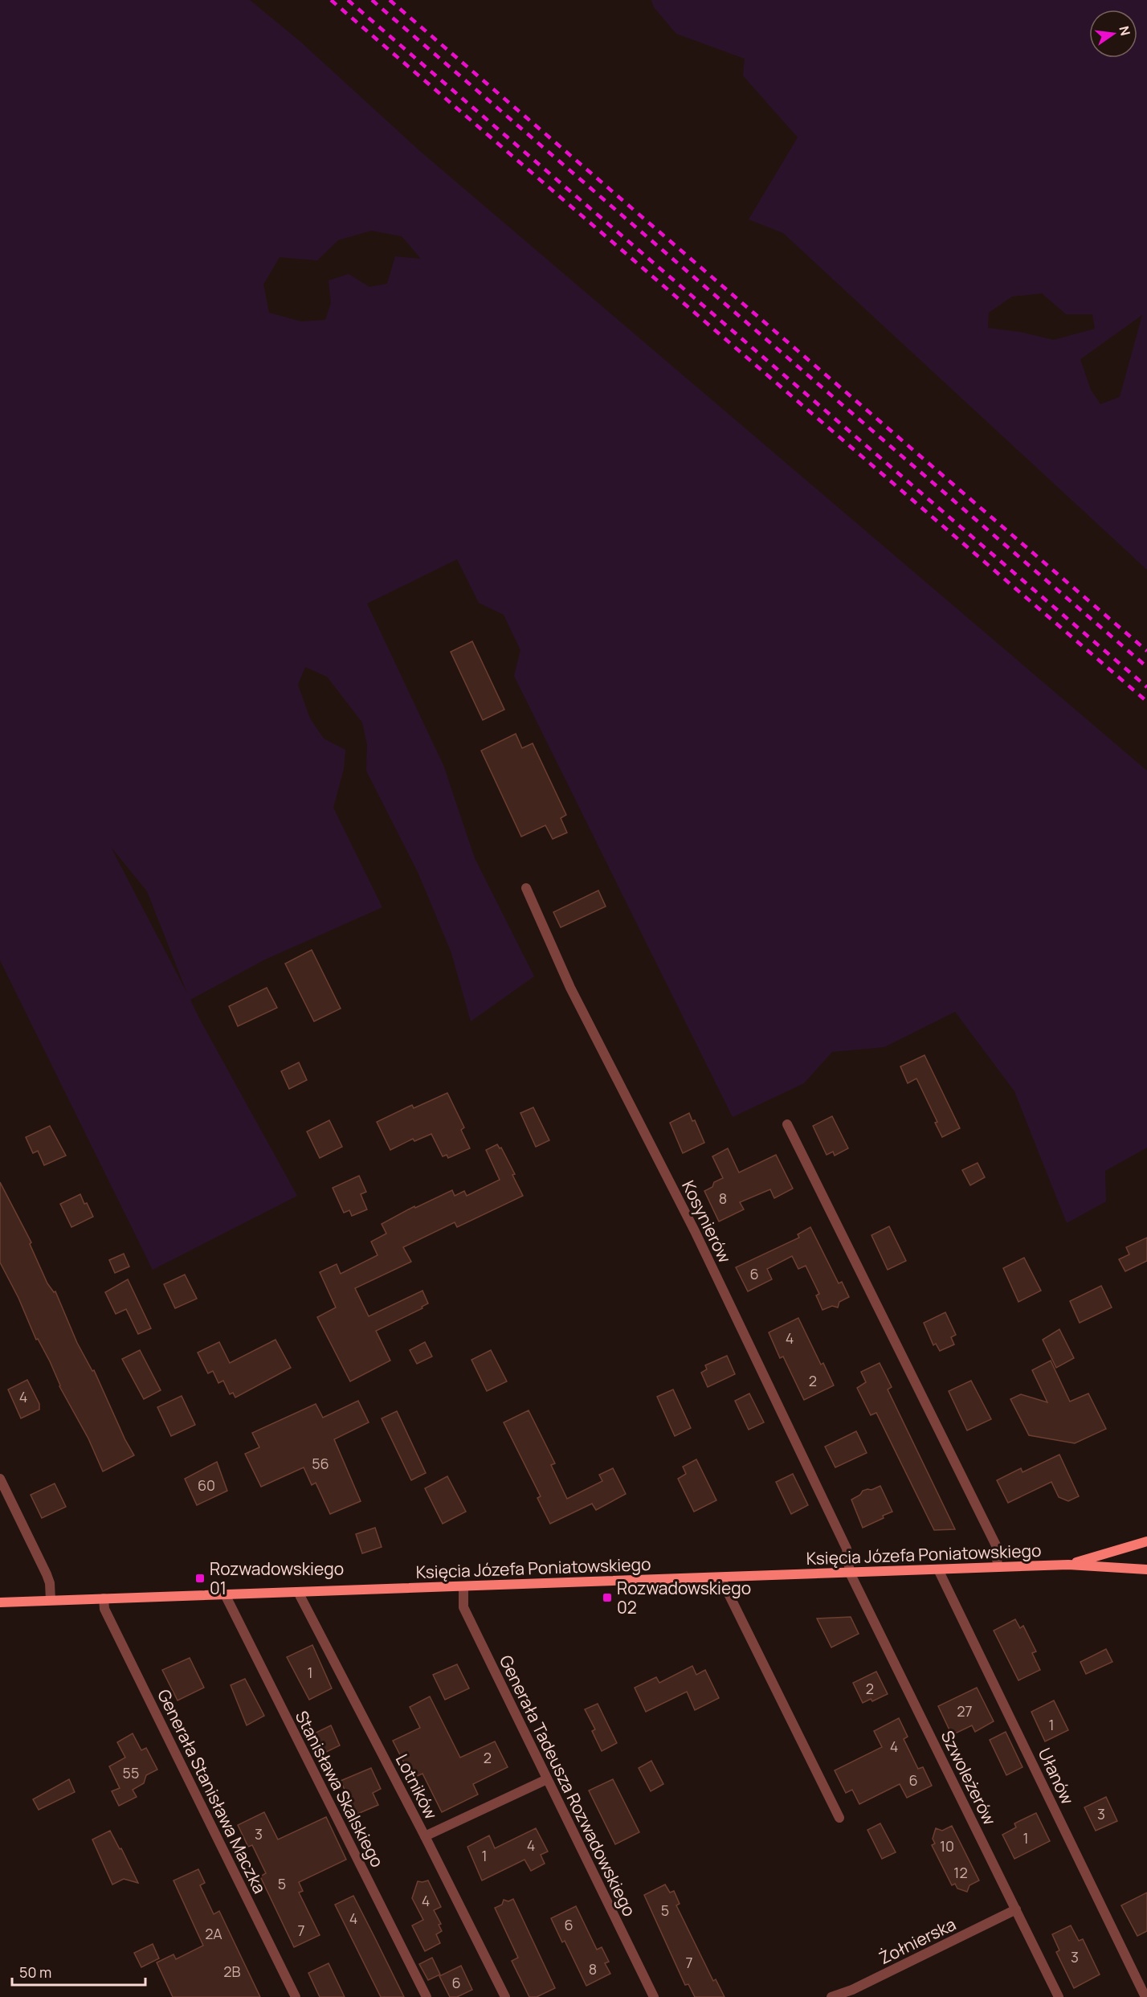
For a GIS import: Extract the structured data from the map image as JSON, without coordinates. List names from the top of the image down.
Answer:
{
  "streets": {
    "street": [
      "Kosynierów",
      "Księcia Józefa Poniatowskiego",
      "Ułanów",
      "Szwoleżerów",
      "Generała Tadeusza Rozwadowskiego",
      "Lotników",
      "Stanisława Skalskiego",
      "Generała Stanisława Maczka",
      "Żołnierska"
    ]
  },
  "crossings": [
    ["Kosynierów", "Księcia Józefa Poniatowskiego"],
    ["Kosynierów", "Szwoleżerów"],
    ["Księcia Józefa Poniatowskiego", "Ułanów"],
    ["Księcia Józefa Poniatowskiego", "Szwoleżerów"],
    ["Księcia Józefa Poniatowskiego", "Generała Tadeusza Rozwadowskiego"],
    ["Księcia Józefa Poniatowskiego", "Lotników"],
    ["Księcia Józefa Poniatowskiego", "Stanisława Skalskiego"],
    ["Księcia Józefa Poniatowskiego", "Generała Stanisława Maczka"],
    ["Szwoleżerów", "Żołnierska"]
  ],
  "places": {
    "transit": ["Rozwadowskiego 01", "Rozwadowskiego 02"]
  },
  "house_numbers": [
    "8",
    "6",
    "4",
    "2",
    "4",
    "56",
    "60",
    "1",
    "2",
    "27",
    "1",
    "4",
    "2",
    "55",
    "6",
    "3",
    "3",
    "1",
    "4",
    "10",
    "1",
    "12",
    "5",
    "4",
    "5",
    "4",
    "6",
    "7",
    "2A",
    "3",
    "7",
    "8",
    "2B",
    "6"
  ],
  "scale_bar": "50 m",
  "north": "right"
}
